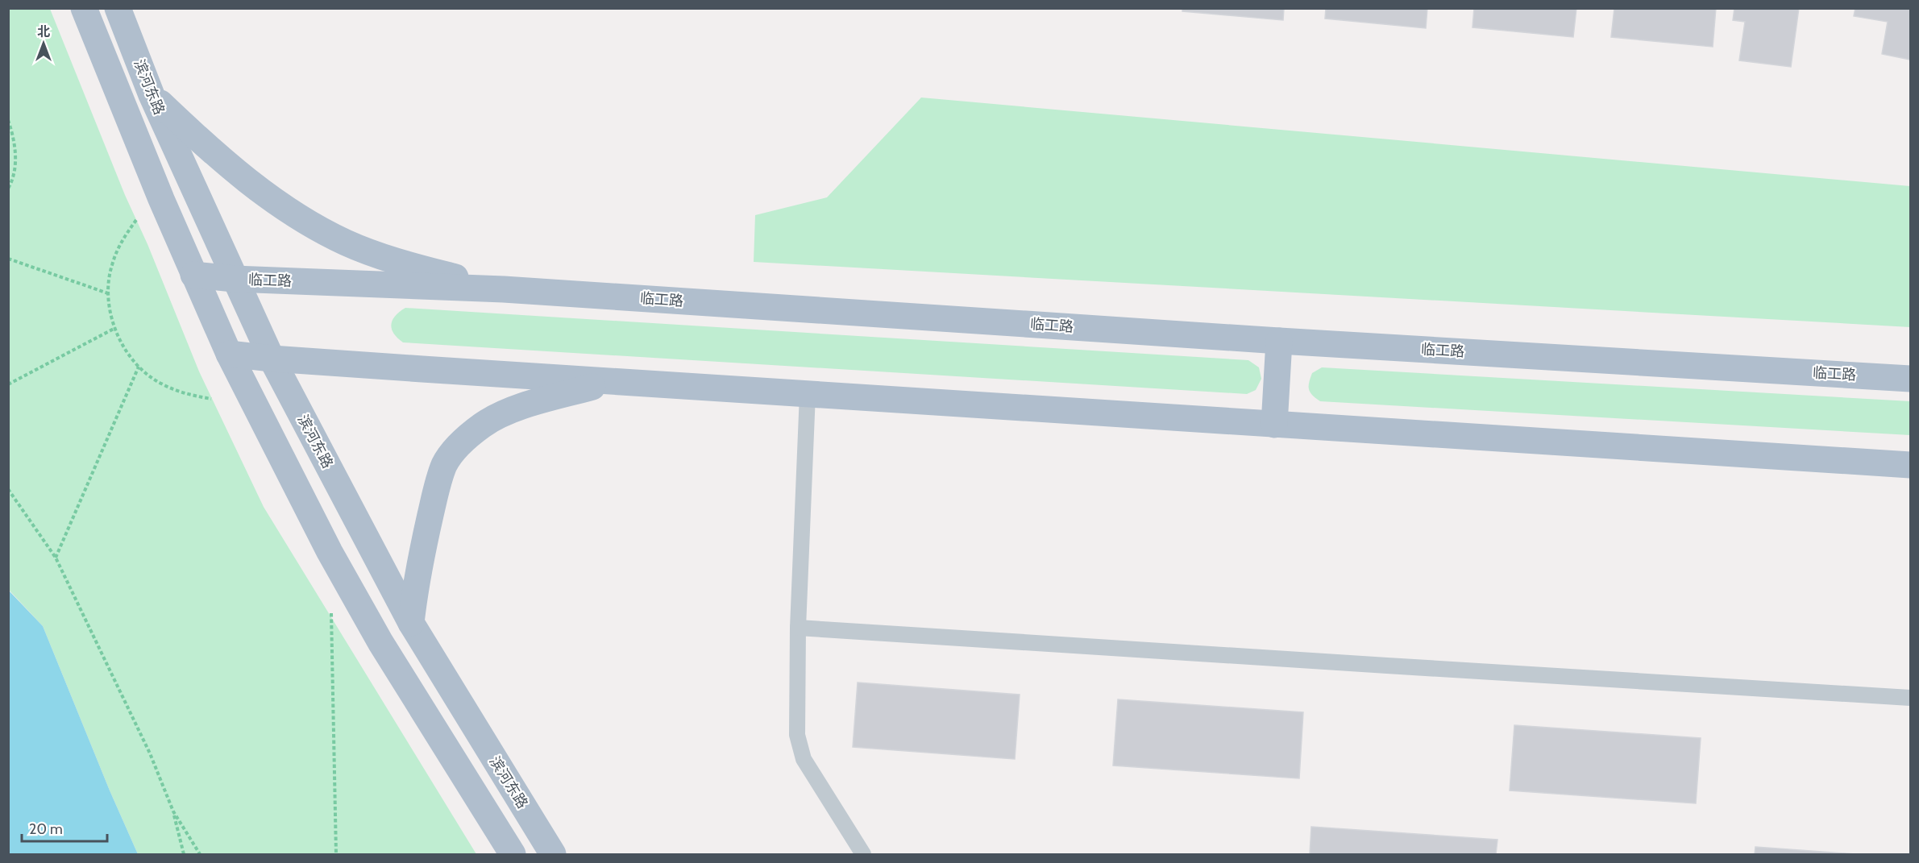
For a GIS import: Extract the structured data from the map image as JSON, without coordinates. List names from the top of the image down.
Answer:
{
  "streets": {
    "main road": ["滨河东路", "临工路"]
  },
  "crossings": [
    ["滨河东路", "临工路"]
  ],
  "scale_bar": "20 m",
  "north": "top"
}
